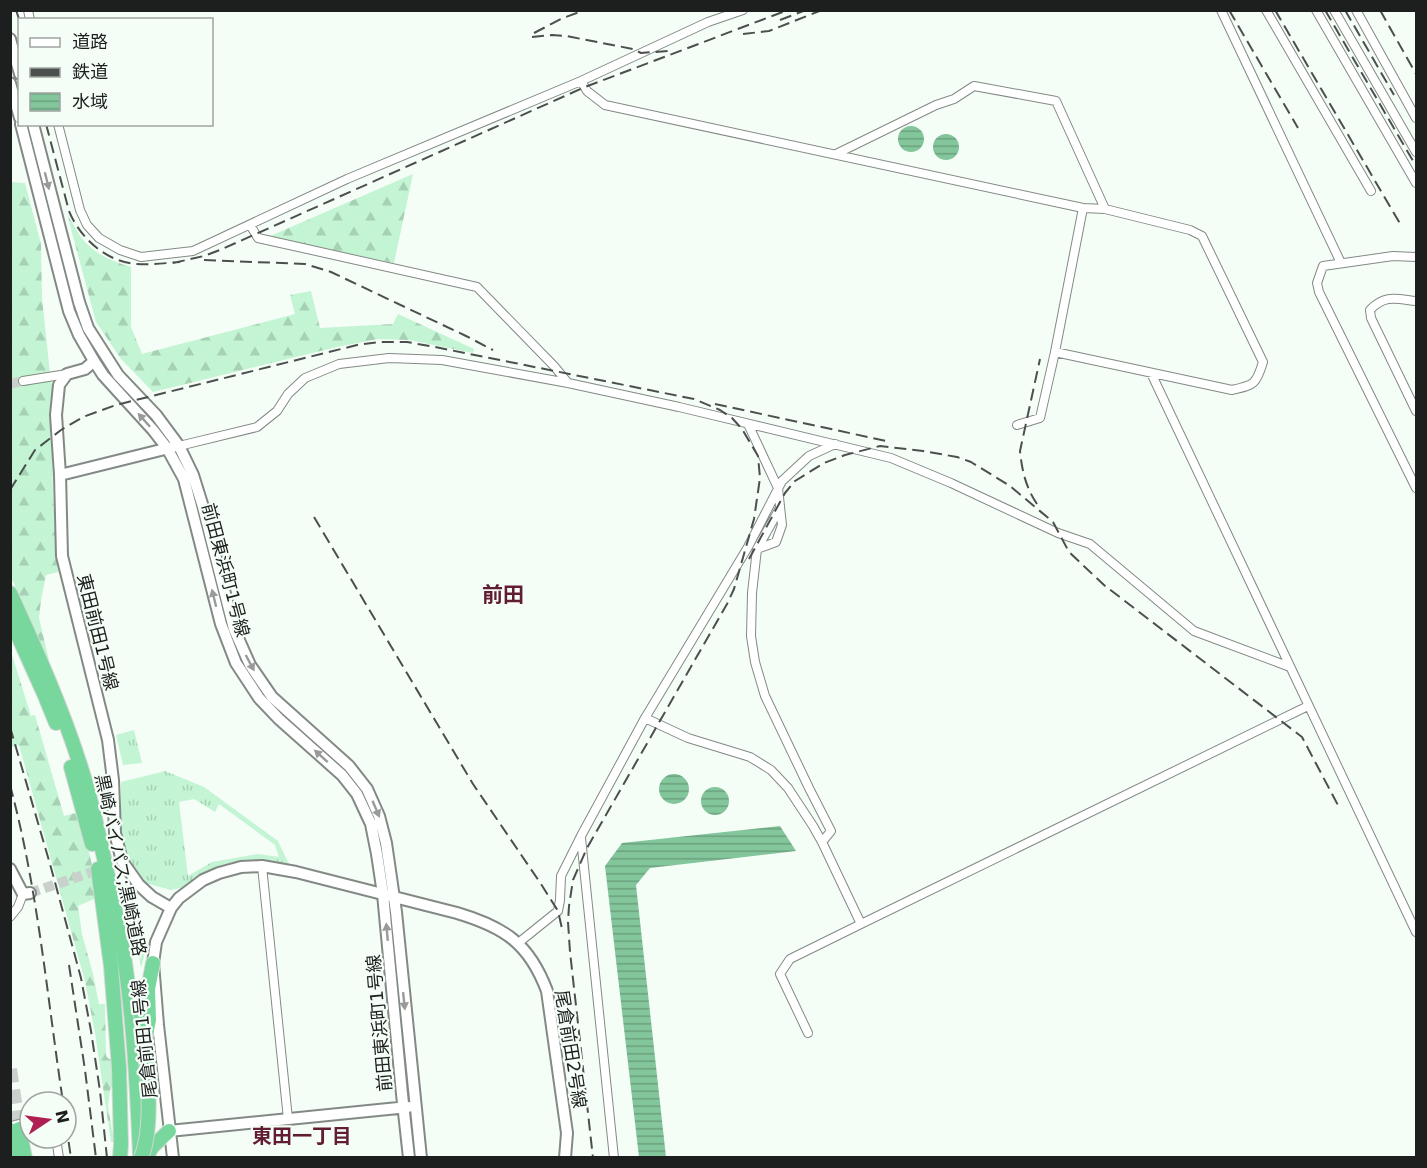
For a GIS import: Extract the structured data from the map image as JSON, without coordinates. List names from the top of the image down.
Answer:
{
  "streets": {
    "highway": ["黒崎バイパス;黒崎道路"],
    "street": [
      "前田東浜町1号線",
      "東田前田1号線",
      "尾倉前田1号線",
      "尾倉前田2号線"
    ]
  },
  "crossings": [
    ["前田東浜町1号線", "尾倉前田1号線"],
    ["前田東浜町1号線", "尾倉前田2号線"],
    ["東田前田1号線", "尾倉前田1号線"],
    ["尾倉前田1号線", "尾倉前田2号線"]
  ],
  "districts": ["前田", "東田一丁目"],
  "legend": ["道路", "鉄道", "水域"],
  "north": "right"
}
